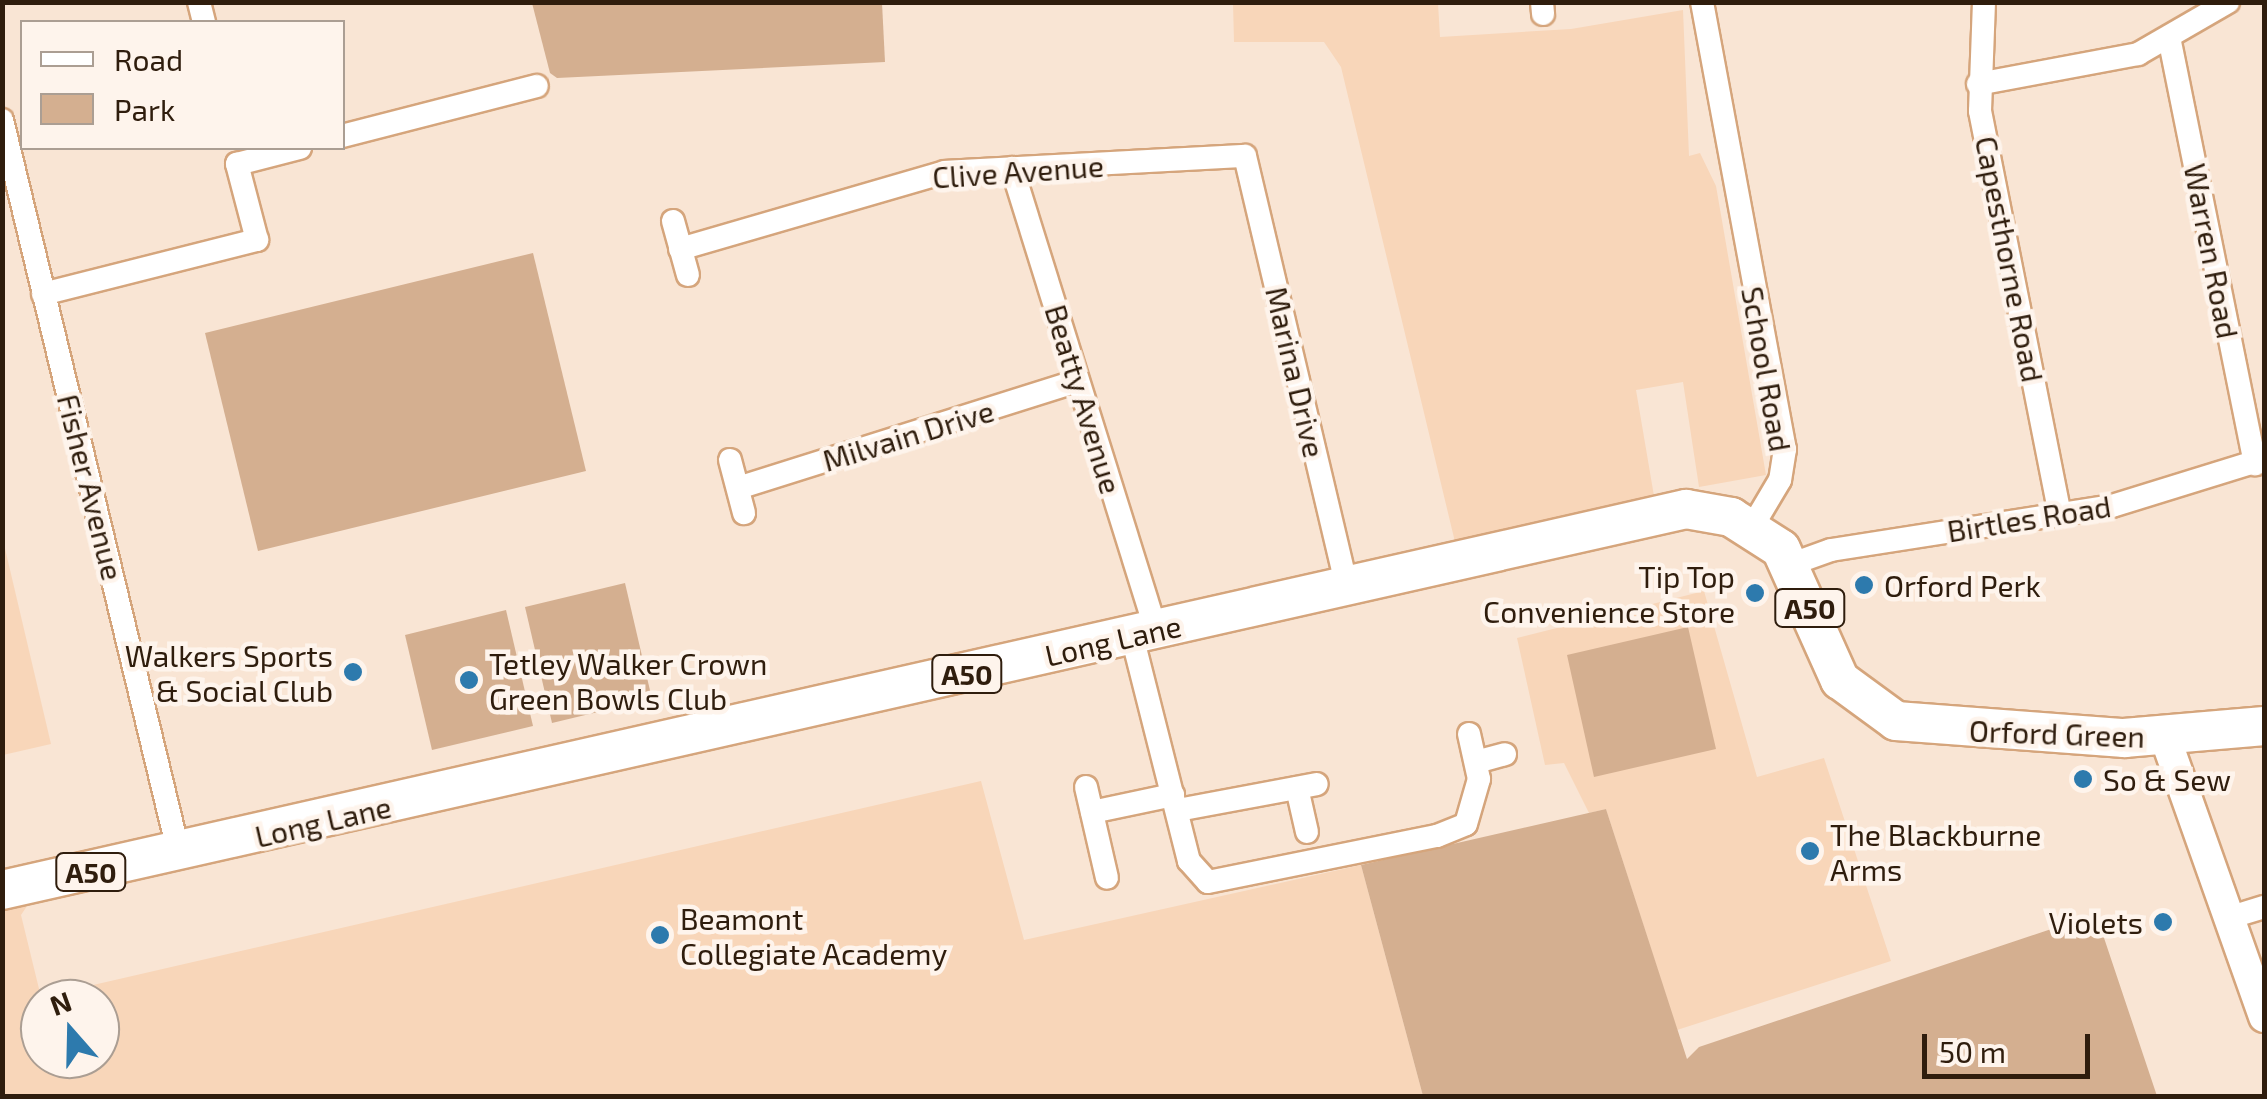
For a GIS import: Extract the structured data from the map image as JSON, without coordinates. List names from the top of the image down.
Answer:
{
  "streets": {
    "main road": ["A50", "Long Lane", "Orford Green"],
    "street": [
      "Clive Avenue",
      "Warren Road",
      "Capesthorne Road",
      "School Road",
      "Marina Drive",
      "Beatty Avenue",
      "Milvain Drive",
      "Fisher Avenue",
      "Birtles Road"
    ]
  },
  "crossings": [
    ["Clive Avenue", "Marina Drive"],
    ["Clive Avenue", "Beatty Avenue"],
    ["Warren Road", "Birtles Road"],
    ["Capesthorne Road", "Birtles Road"],
    ["School Road", "A50"],
    ["School Road", "Long Lane"],
    ["Marina Drive", "Long Lane"],
    ["Beatty Avenue", "Milvain Drive"],
    ["Beatty Avenue", "Long Lane"],
    ["Fisher Avenue", "Long Lane"],
    ["Birtles Road", "A50"],
    ["Birtles Road", "Orford Green"],
    ["A50", "Long Lane"],
    ["A50", "Orford Green"]
  ],
  "places": [
    "Orford Perk",
    "Tip Top Convenience Store",
    "Walkers Sports & Social Club",
    "Tetley Walker Crown Green Bowls Club",
    "So & Sew",
    "The Blackburne Arms",
    "Violets",
    "Beamont Collegiate Academy"
  ],
  "legend": ["Road", "Park"],
  "scale_bar": "50 m",
  "north": "top"
}
